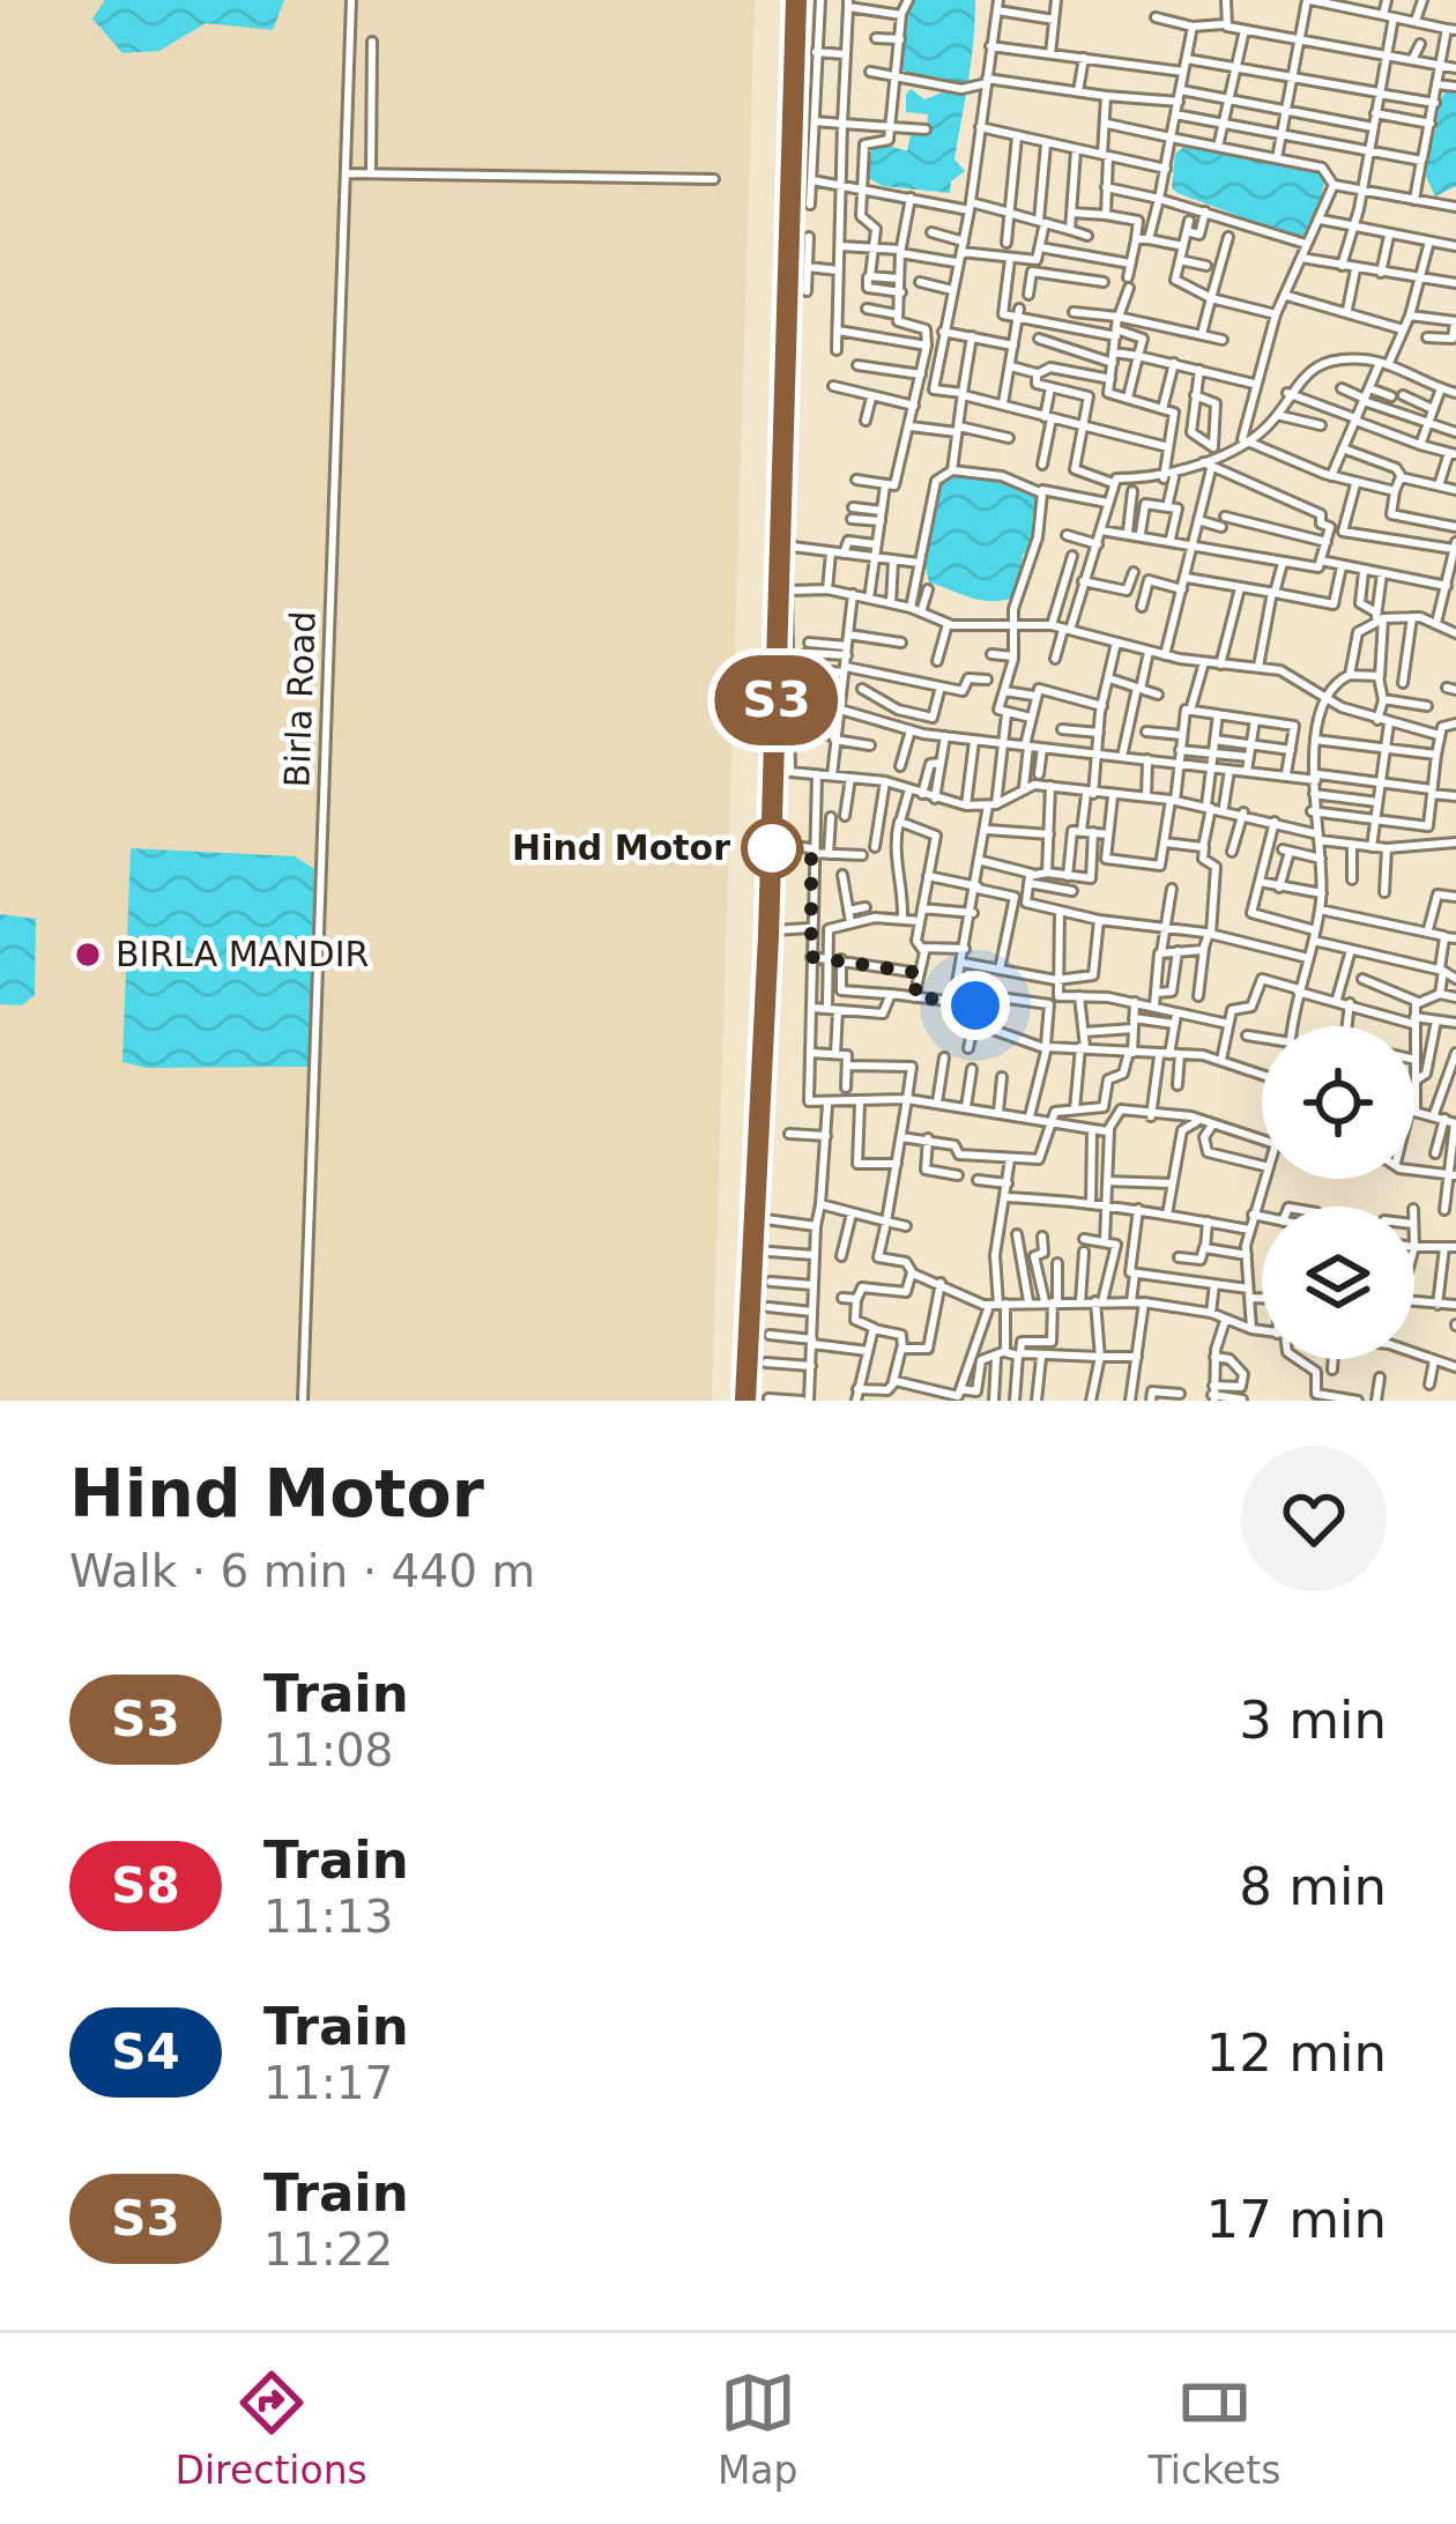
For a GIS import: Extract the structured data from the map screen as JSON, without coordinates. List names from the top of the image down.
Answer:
{
  "streets": {
    "street": ["Birla Road"]
  },
  "places": ["Hind Motor", "BIRLA MANDIR"],
  "page": {
    "on_map": "S3",
    "heading": ["Hind Motor", "Walk · 6 min · 440 m"],
    "list": [
      {
        "mark": "S3",
        "name": "Train",
        "note": "11:08",
        "value": "3 min"
      },
      {
        "mark": "S8",
        "name": "Train",
        "note": "11:13",
        "value": "8 min"
      },
      {
        "mark": "S4",
        "name": "Train",
        "note": "11:17",
        "value": "12 min"
      },
      {
        "mark": "S3",
        "name": "Train",
        "note": "11:22",
        "value": "17 min"
      }
    ],
    "tabs": ["Directions", "Map", "Tickets"]
  }
}
